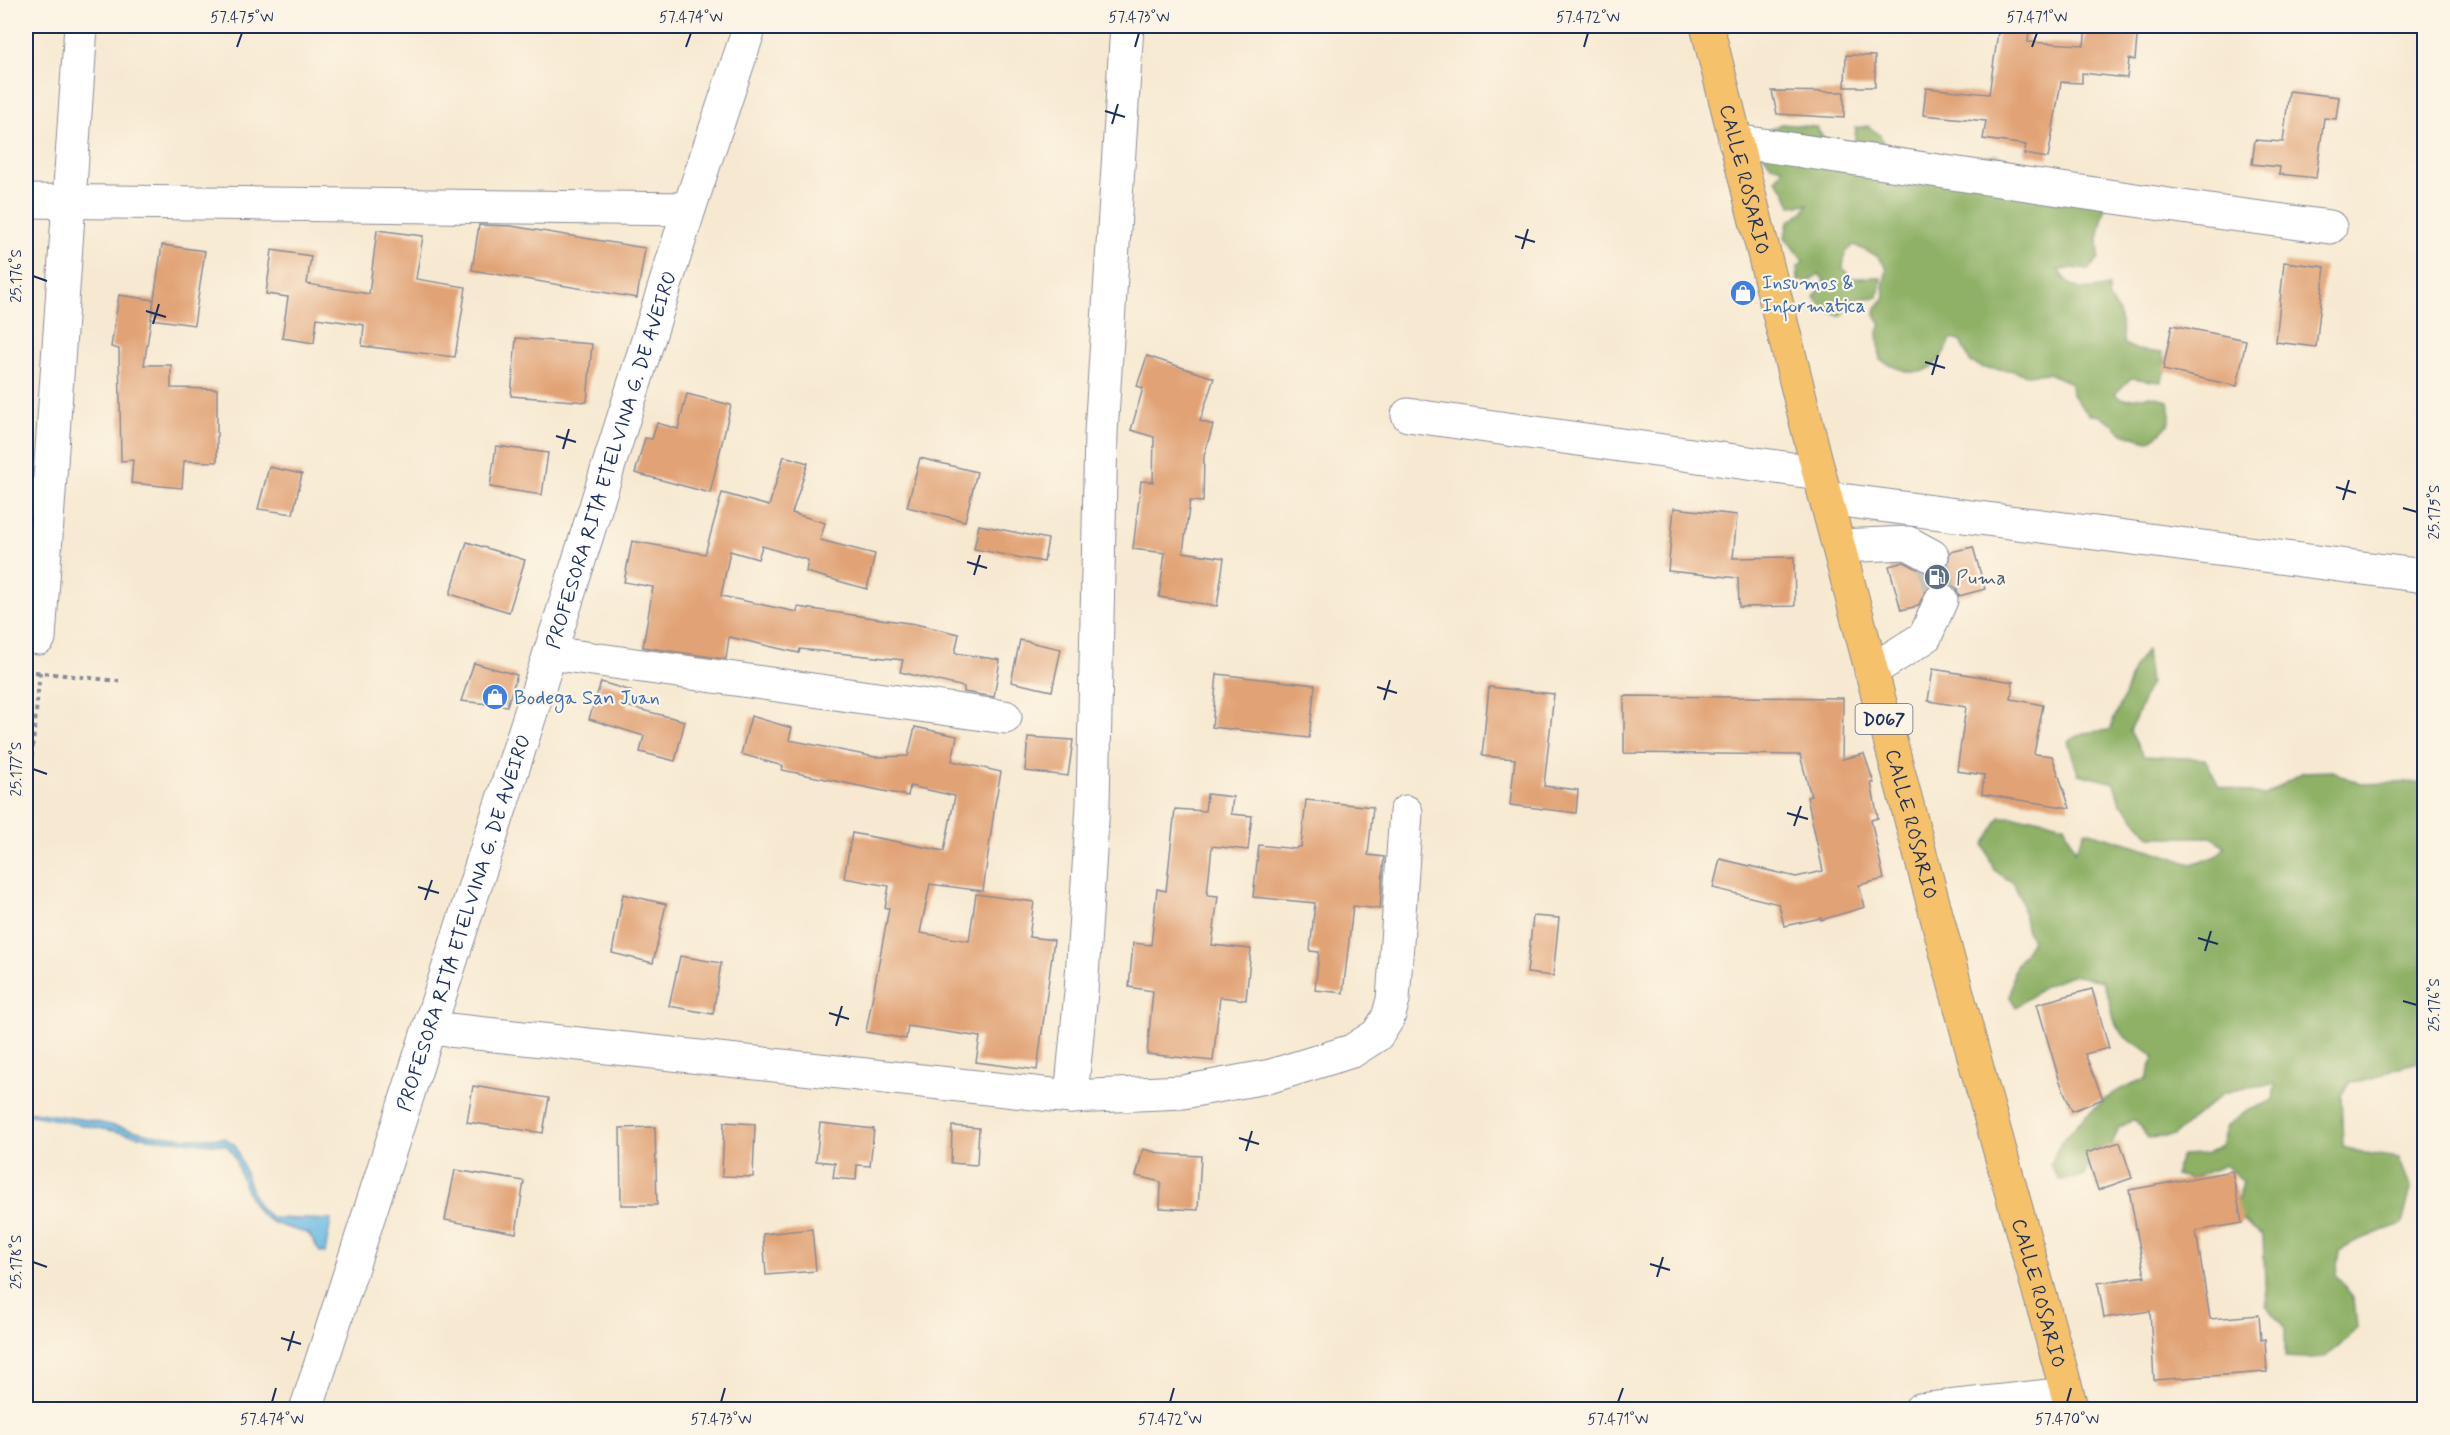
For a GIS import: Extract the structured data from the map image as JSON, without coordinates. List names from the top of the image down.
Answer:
{
  "streets": {
    "main road": ["CALLE ROSARIO", "D067"],
    "street": ["PROFESORA RITA ETELVINA G. DE AVEIRO"]
  },
  "places": {
    "shop": ["Insumos & Informatica", "Bodega San Juan"],
    "fuel station": ["Puma"]
  },
  "coordinates": [
    "57.475°W",
    "57.474°W",
    "57.473°W",
    "57.472°W",
    "57.471°W",
    "25.176°S",
    "25.175°S",
    "25.177°S",
    "25.178°S",
    "57.470°W"
  ]
}
